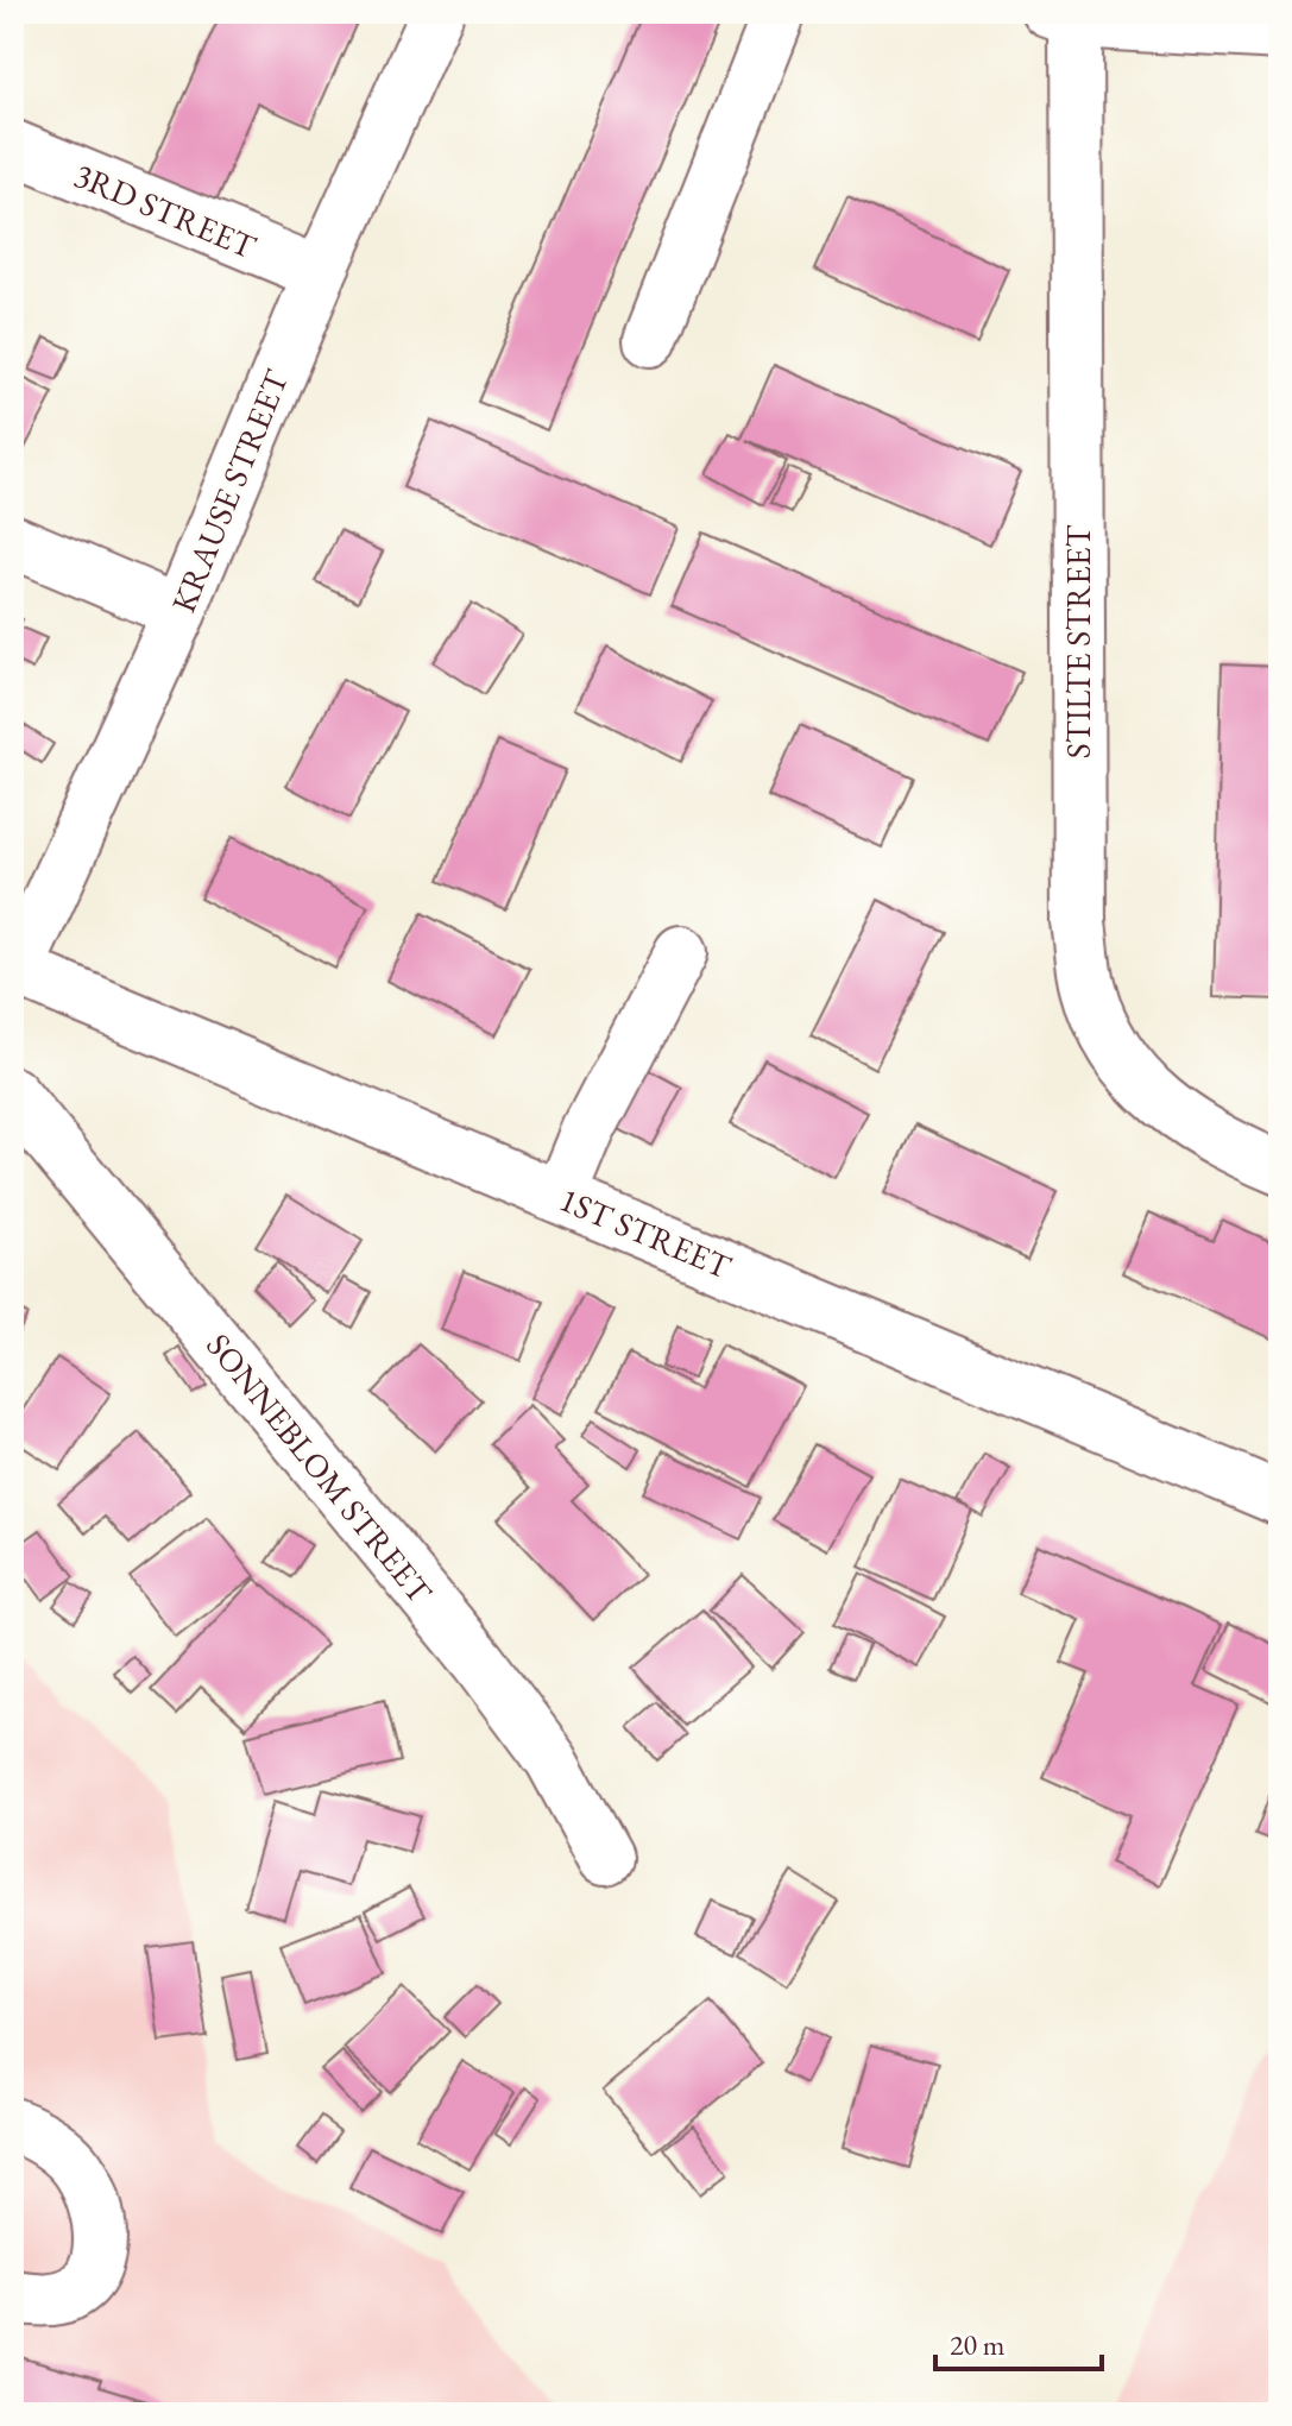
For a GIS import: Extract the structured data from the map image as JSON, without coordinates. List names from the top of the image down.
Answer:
{
  "streets": {
    "street": [
      "3RD STREET",
      "KRAUSE STREET",
      "STILTE STREET",
      "1ST STREET",
      "SONNEBLOM STREET"
    ]
  },
  "crossings": [
    ["3RD STREET", "KRAUSE STREET"],
    ["KRAUSE STREET", "1ST STREET"]
  ],
  "scale_bar": "20 m"
}
